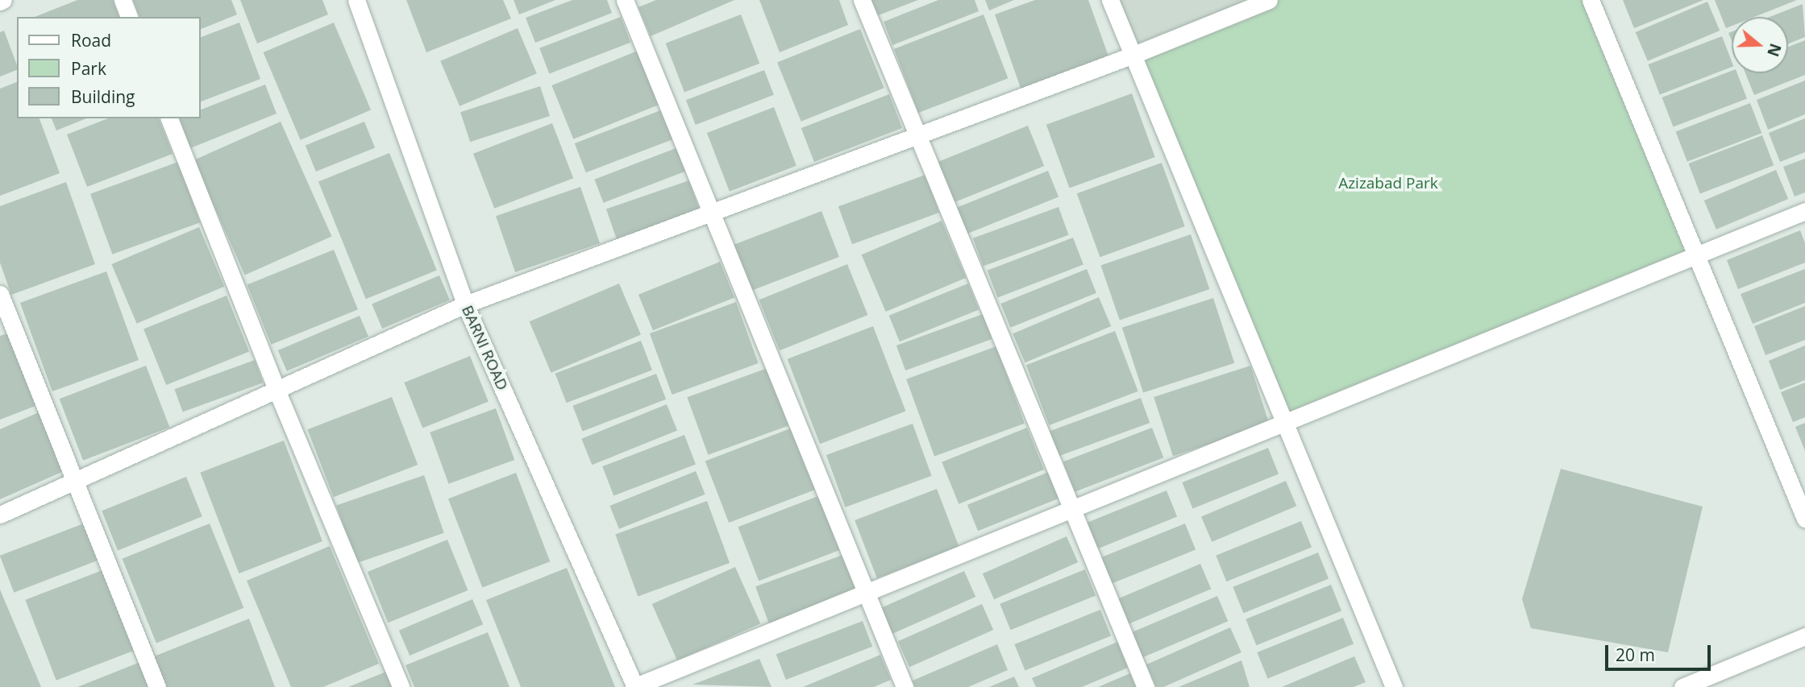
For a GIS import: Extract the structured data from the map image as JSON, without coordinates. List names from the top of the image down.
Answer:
{
  "streets": {
    "street": ["BARNI ROAD"]
  },
  "parks": ["Azizabad Park"],
  "legend": ["Road", "Park", "Building"],
  "scale_bar": "20 m",
  "north": "right"
}
